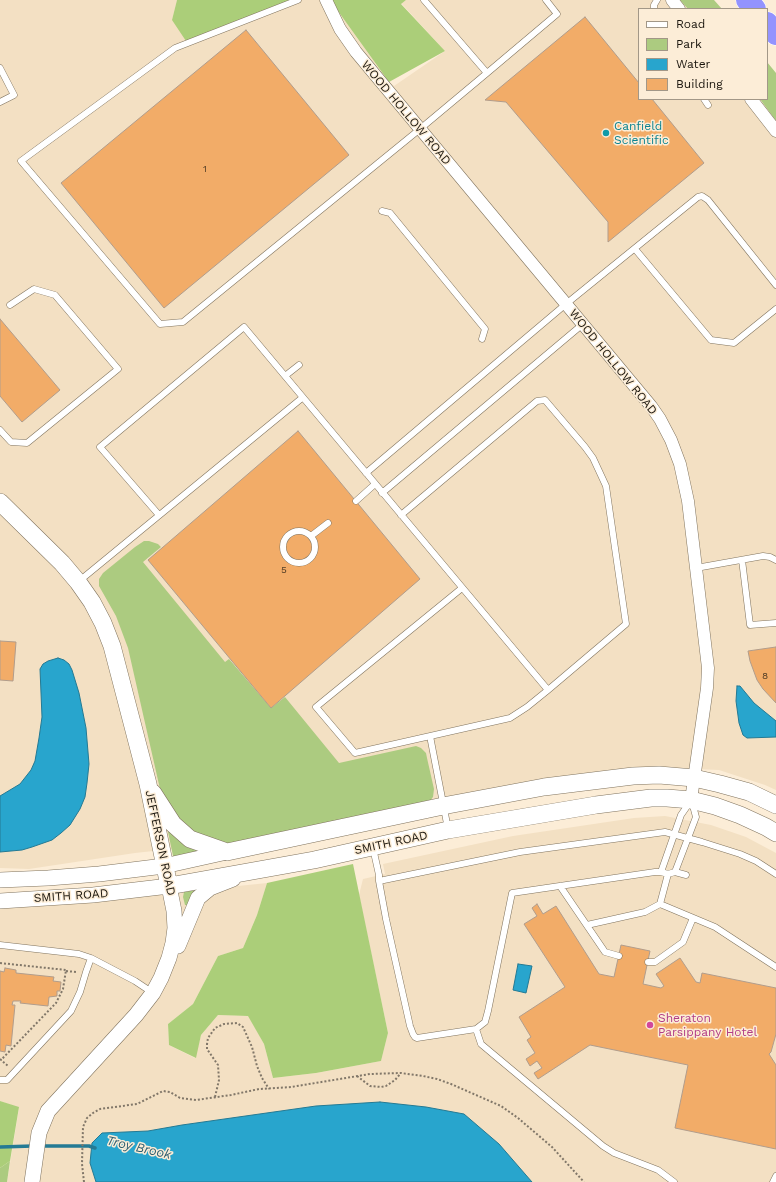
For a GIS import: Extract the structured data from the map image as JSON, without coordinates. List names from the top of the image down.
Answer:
{
  "streets": {
    "main road": ["JEFFERSON ROAD", "SMITH ROAD"],
    "street": ["WOOD HOLLOW ROAD"]
  },
  "crossings": [
    ["WOOD HOLLOW ROAD", "SMITH ROAD"],
    ["JEFFERSON ROAD", "SMITH ROAD"]
  ],
  "water": ["Troy Brook"],
  "places": ["Canfield Scientific", "Sheraton Parsippany Hotel"],
  "house_numbers": ["1", "5", "8"],
  "legend": [
    "Road",
    "Park",
    "Water",
    "Building"
  ]
}
